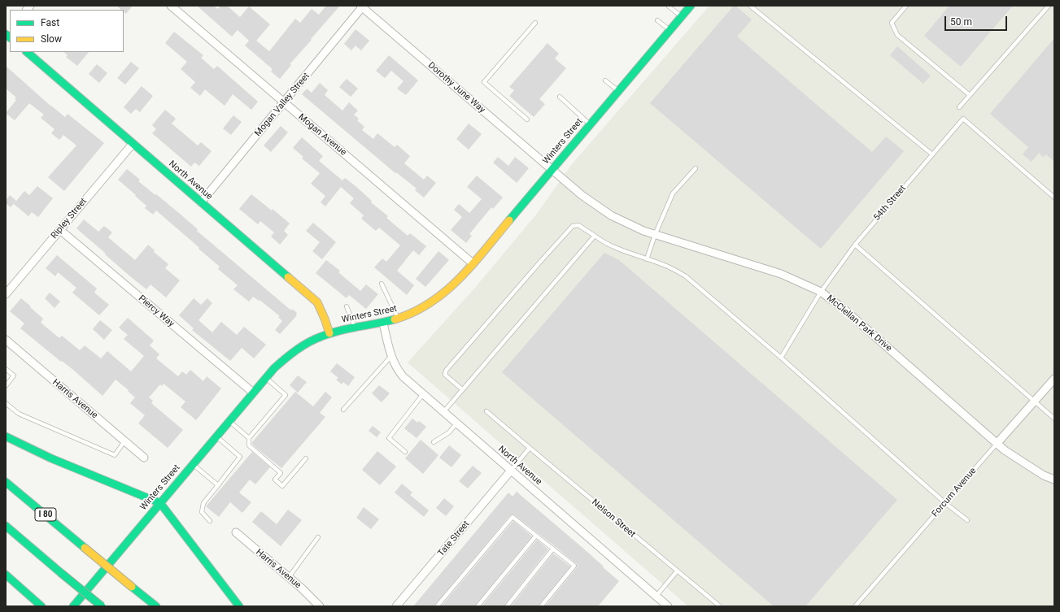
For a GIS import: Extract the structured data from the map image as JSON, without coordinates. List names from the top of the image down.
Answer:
{
  "streets": {
    "main road": ["Winters Street", "North Avenue", "I 80"],
    "street": [
      "Dorothy June Way",
      "Mogan Valley Street",
      "Mogan Avenue",
      "Ripley Street",
      "Piercy Way",
      "McClellan Park Drive",
      "Harris Avenue",
      "Forcum Avenue",
      "Tate Street"
    ],
    "lane": ["54th Street", "Nelson Street"]
  },
  "crossings": [
    ["Dorothy June Way", "Mogan Valley Street"],
    ["Dorothy June Way", "Winters Street"],
    ["Dorothy June Way", "McClellan Park Drive"],
    ["Mogan Valley Street", "Mogan Avenue"],
    ["Mogan Valley Street", "North Avenue"],
    ["Mogan Avenue", "Winters Street"],
    ["Winters Street", "North Avenue"],
    ["Winters Street", "Piercy Way"],
    ["Winters Street", "McClellan Park Drive"],
    ["North Avenue", "Ripley Street"],
    ["North Avenue", "Tate Street"],
    ["54th Street", "McClellan Park Drive"],
    ["Ripley Street", "Piercy Way"],
    ["McClellan Park Drive", "Forcum Avenue"]
  ],
  "legend": ["Fast", "Slow"],
  "scale_bar": "50 m"
}
